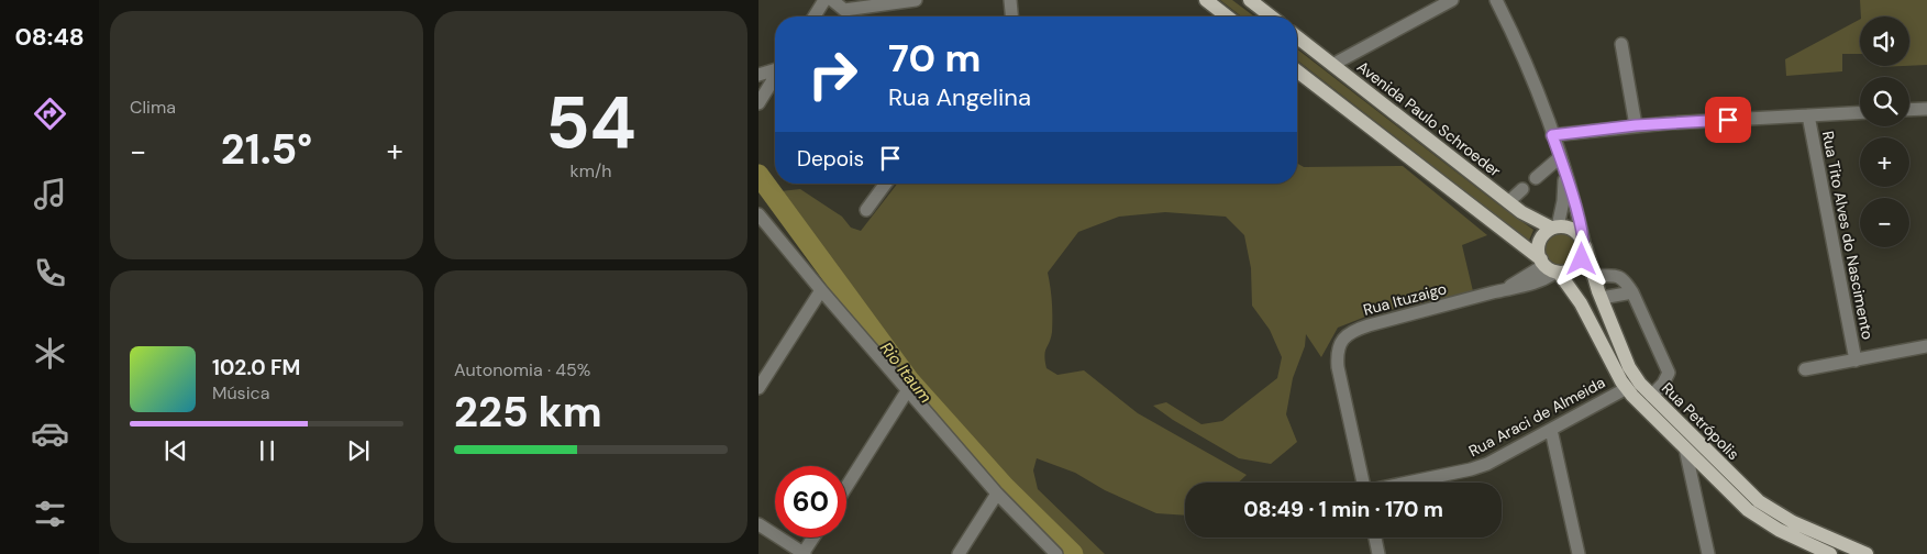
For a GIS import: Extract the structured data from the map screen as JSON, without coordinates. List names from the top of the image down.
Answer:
{
  "streets": {
    "main road": ["Avenida Paulo Schroeder", "Rua Petrópolis"],
    "street": ["Rua Tito Alves do Nascimento", "Rua Ituzaigo", "Rua Araci de Almeida"]
  },
  "crossings": [
    ["Avenida Paulo Schroeder", "Rua Ituzaigo"],
    ["Avenida Paulo Schroeder", "Rua Petrópolis"],
    ["Rua Ituzaigo", "Rua Petrópolis"],
    ["Rua Araci de Almeida", "Rua Petrópolis"]
  ],
  "water": ["Rio Itaum"],
  "page": {
    "tabs": "08:48",
    "tile": [
      "Clima",
      ["54", "km/h"],
      ["Autonomia · 45%", "225 km"]
    ],
    "map_buttons": ["+", "−"],
    "turn": ["70 m", "Rua Angelina"],
    "heat": ["−", "21.5°", "+"],
    "then": "Depois",
    "song": ["102.0 FM", "Música"],
    "limit": "60",
    "trip": "08:49 · 1 min · 170 m"
  }
}
